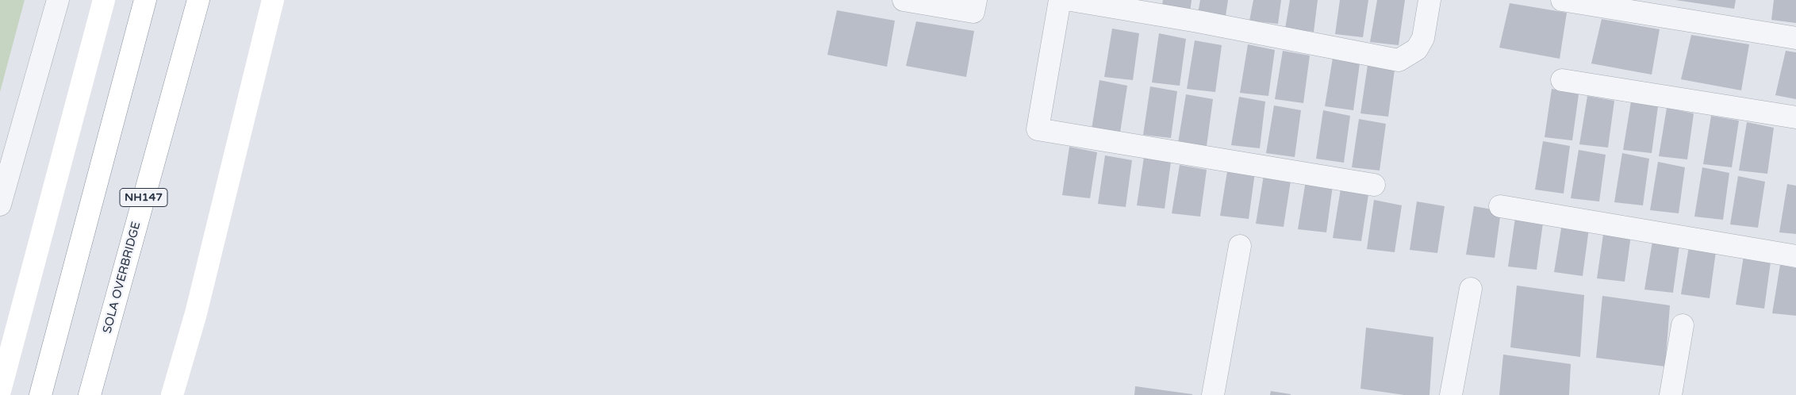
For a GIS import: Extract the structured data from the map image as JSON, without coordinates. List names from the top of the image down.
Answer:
{
  "streets": {
    "main road": ["NH147", "SOLA OVERBRIDGE"]
  }
}
